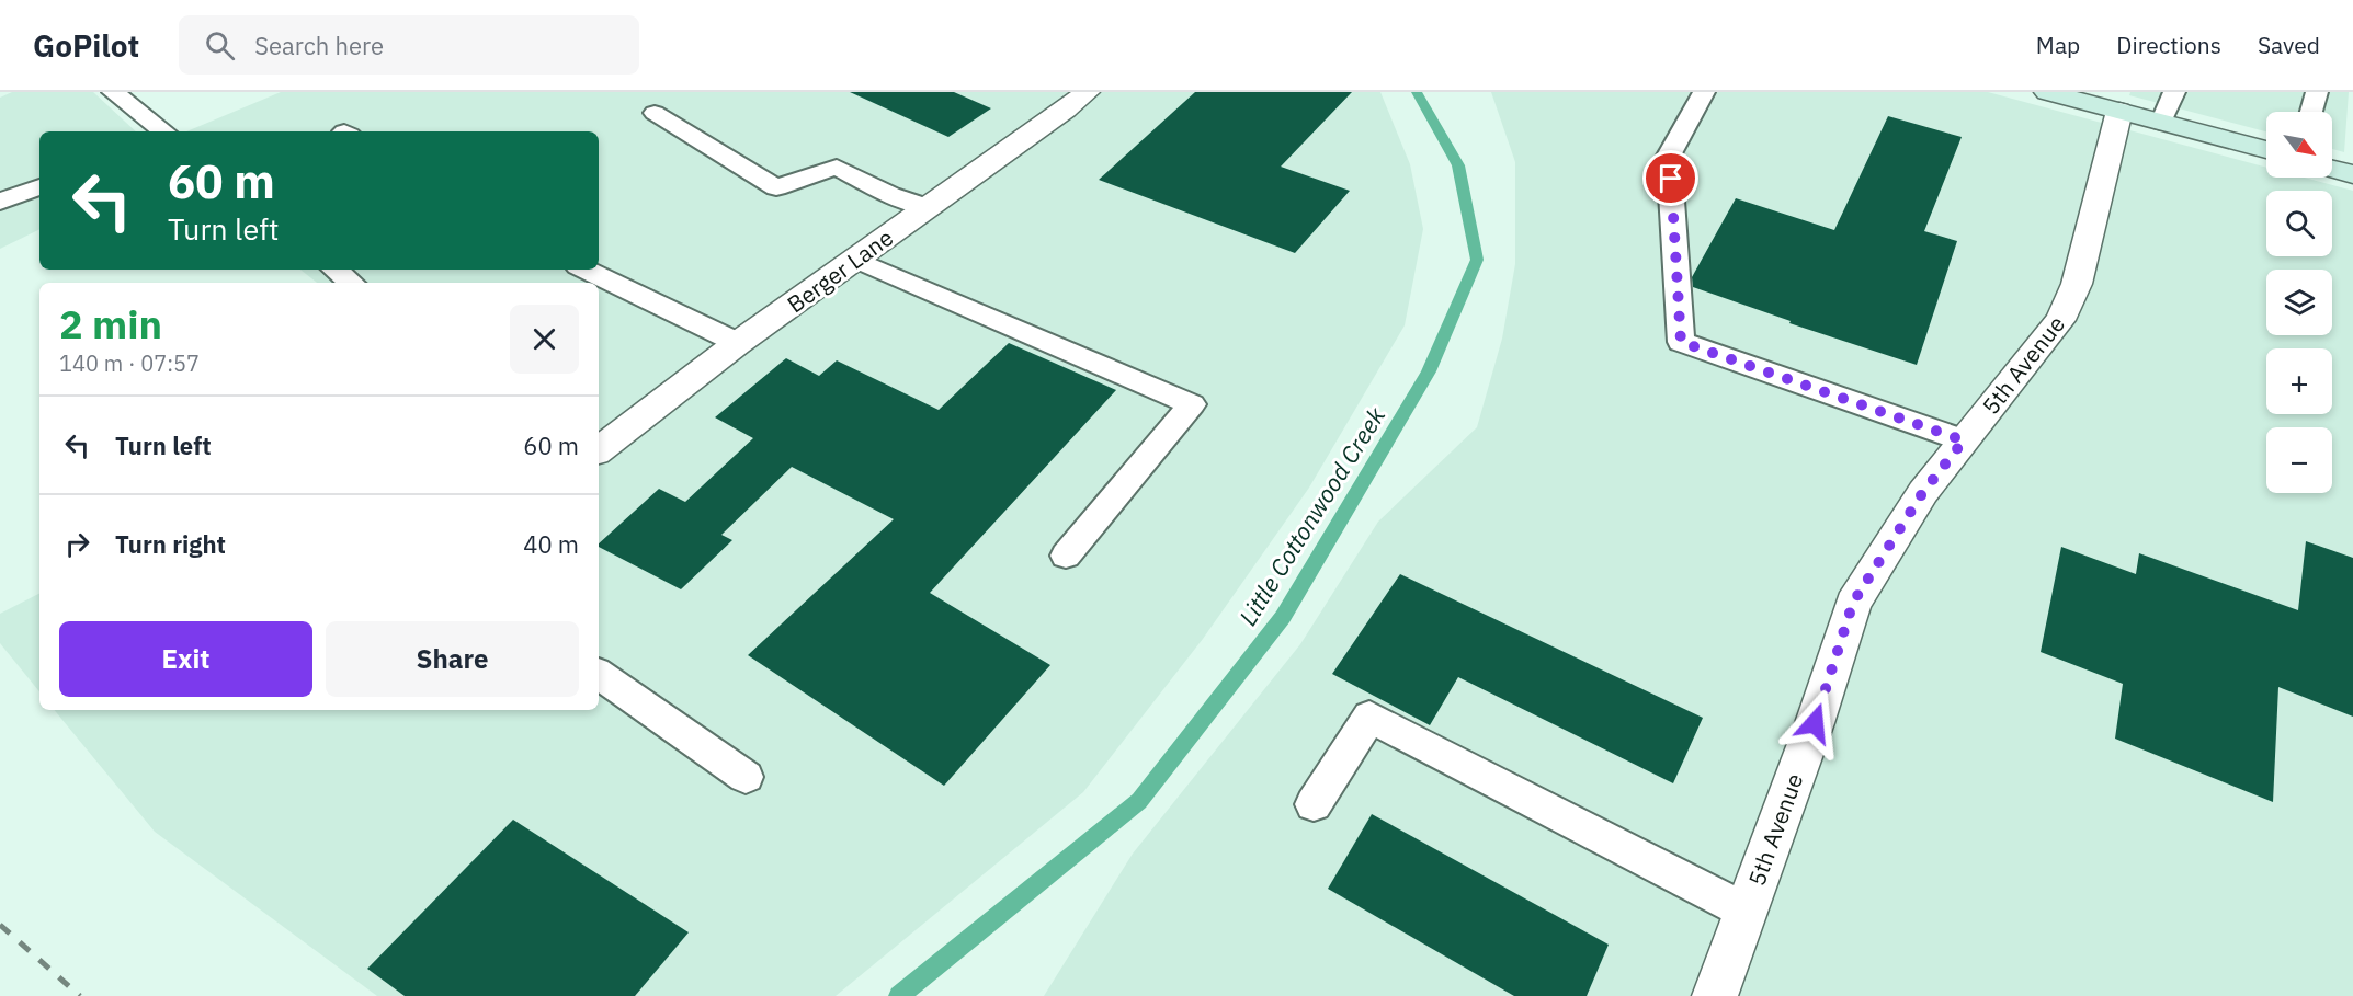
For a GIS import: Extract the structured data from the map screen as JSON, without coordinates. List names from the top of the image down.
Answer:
{
  "streets": {
    "street": ["Berger Lane", "5th Avenue"]
  },
  "water": ["Little Cottonwood Creek"],
  "north": "bottom right",
  "page": {
    "header": "GoPilot",
    "search": "Search here",
    "nav": ["Map", "Directions", "Saved"],
    "map_buttons": ["+", "−"],
    "turn": ["60 m", "Turn left"],
    "heading": ["2 min", "140 m · 07:57"],
    "list": [
      {
        "name": "Turn left",
        "value": "60 m"
      },
      {
        "name": "Turn right",
        "value": "40 m"
      }
    ],
    "buttons": ["Exit", "Share"]
  }
}
